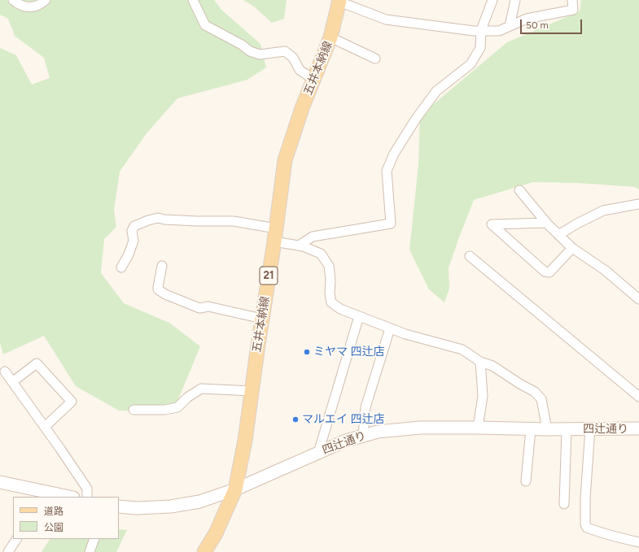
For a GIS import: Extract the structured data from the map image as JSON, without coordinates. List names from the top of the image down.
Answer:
{
  "streets": {
    "main road": ["五井本納線", "21"],
    "street": ["四辻通り"]
  },
  "crossings": [
    ["五井本納線", "四辻通り"]
  ],
  "places": ["ミヤマ 四辻店", "マルエイ 四辻店"],
  "legend": ["道路", "公園"],
  "scale_bar": "50 m"
}
